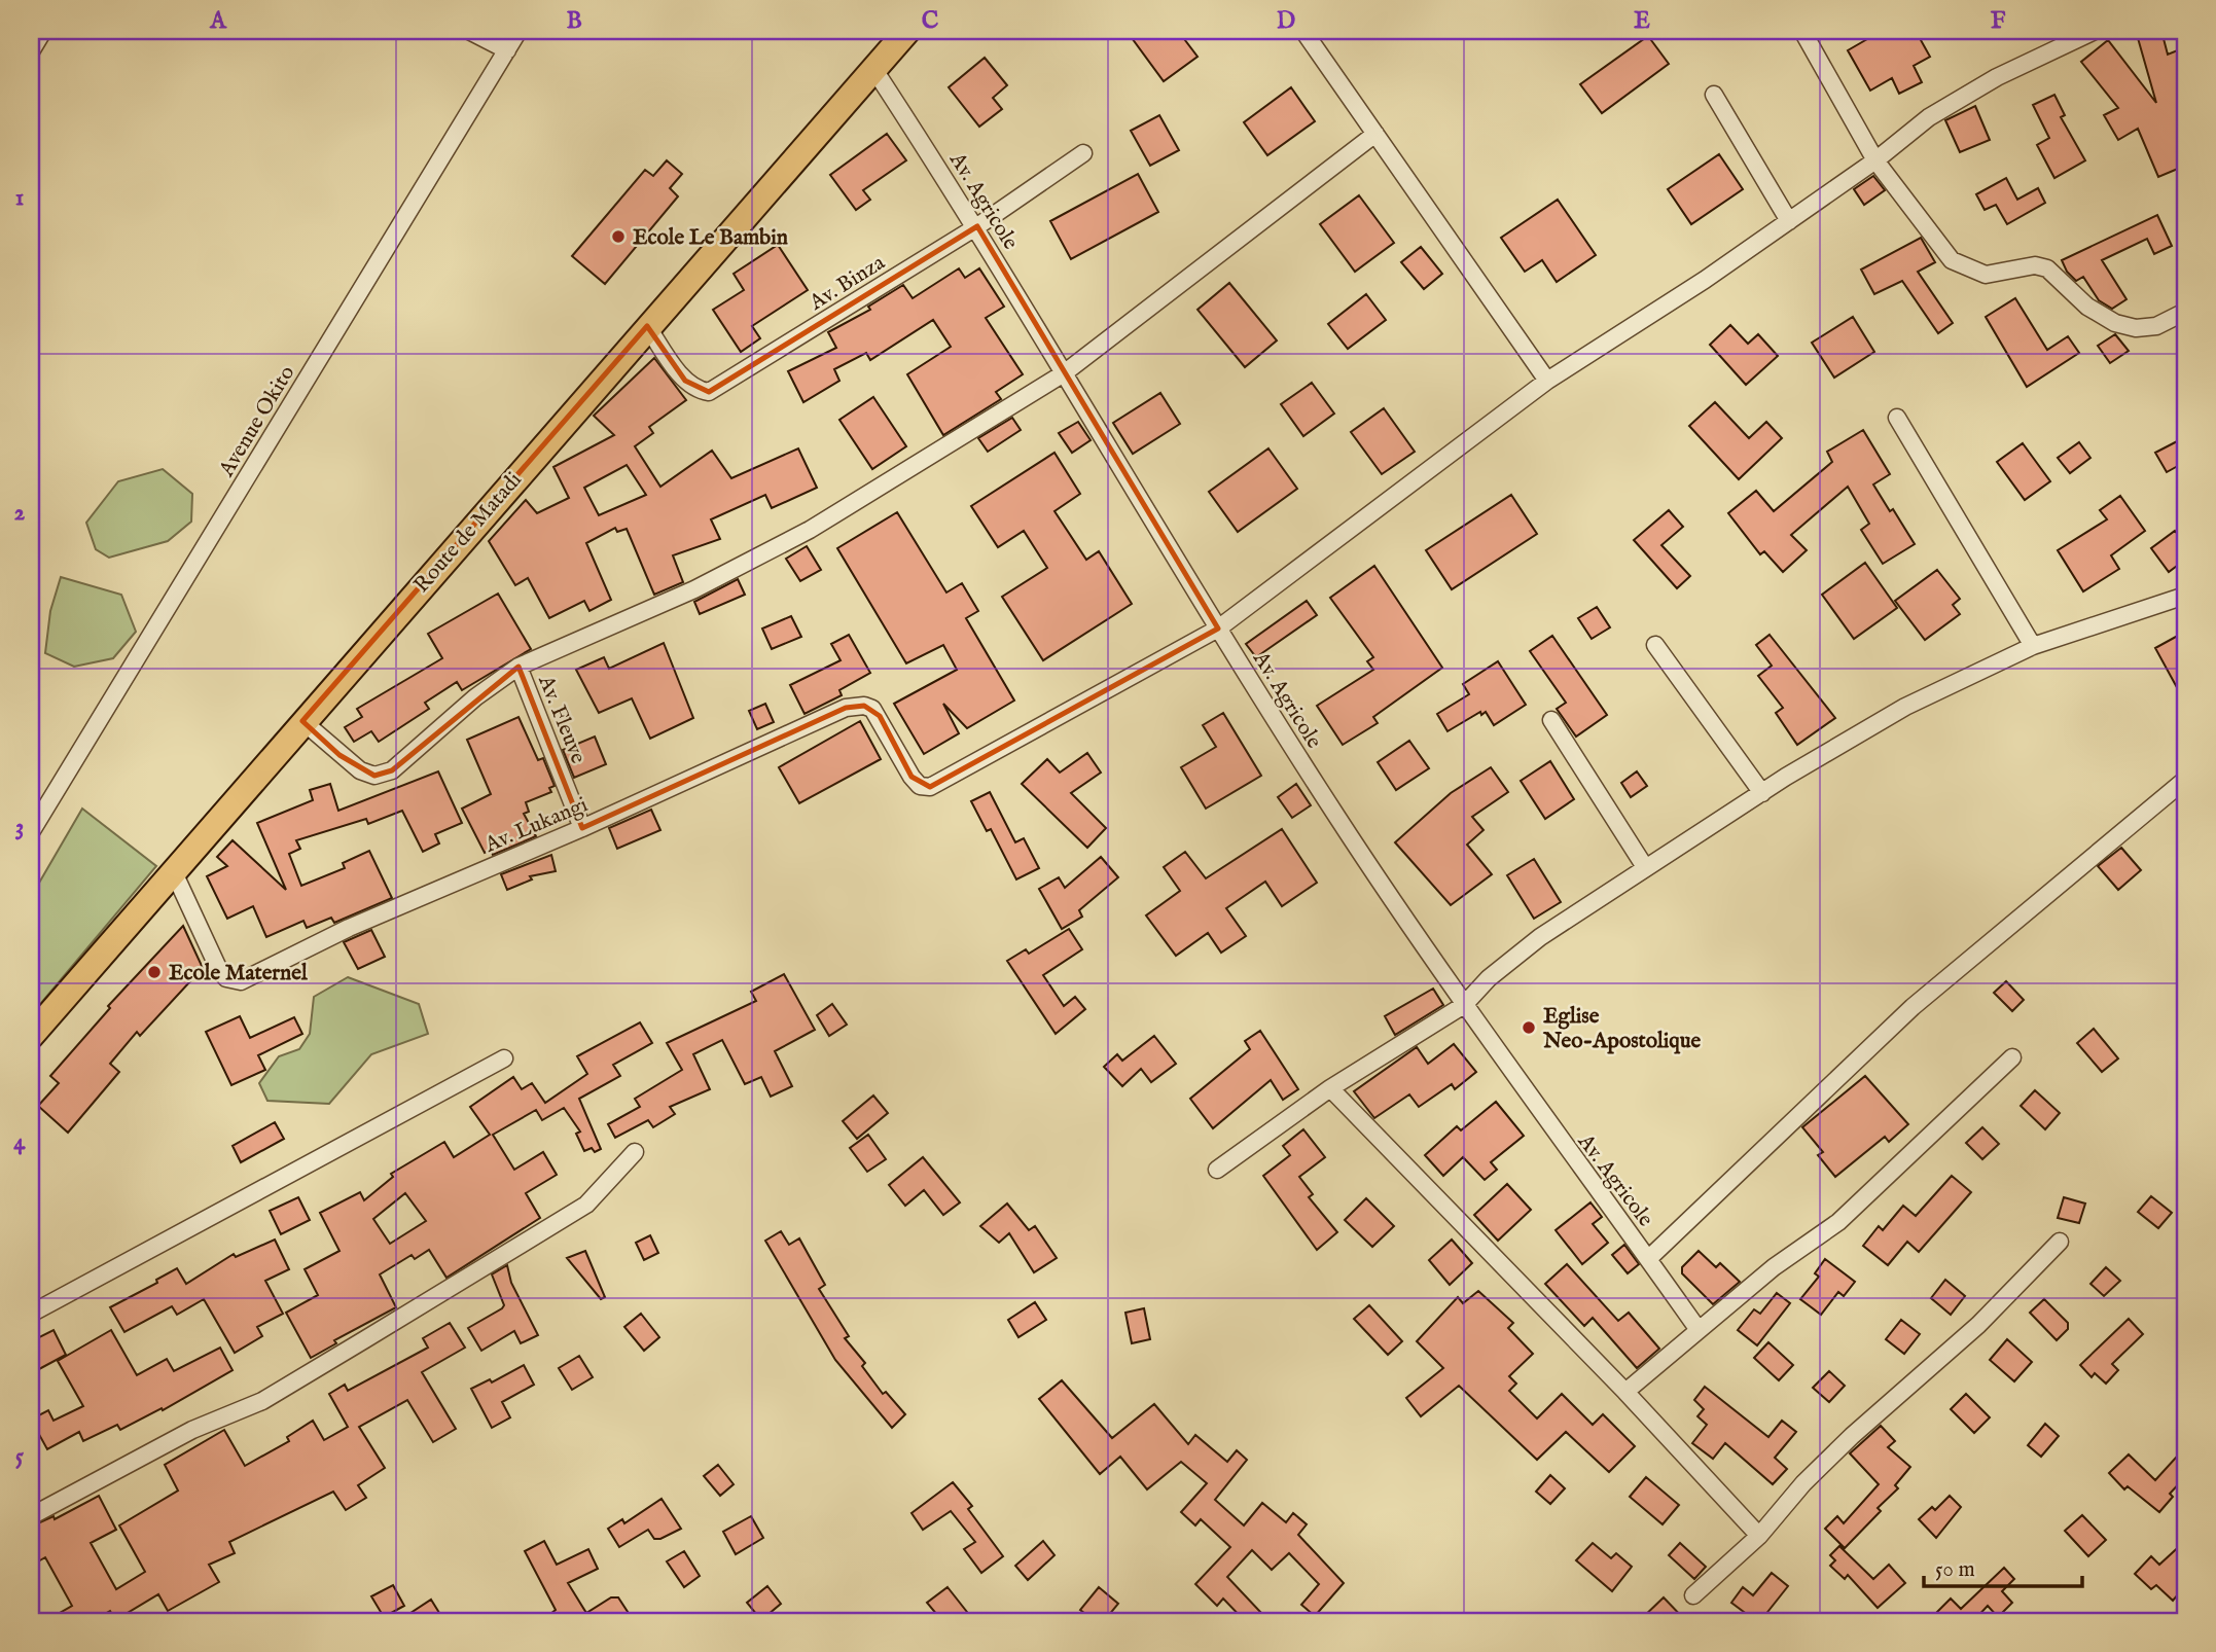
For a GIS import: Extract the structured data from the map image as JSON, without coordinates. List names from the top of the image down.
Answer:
{
  "streets": {
    "main road": ["Route de Matadi"],
    "street": [
      "Av. Agricole",
      "Av. Binza",
      "Avenue Okito",
      "Av. Fleuve",
      "Av. Lukangi"
    ]
  },
  "crossings": [
    ["Av. Agricole", "Av. Binza"],
    ["Av. Agricole", "Route de Matadi"],
    ["Av. Agricole", "Av. Lukangi"],
    ["Av. Binza", "Route de Matadi"],
    ["Route de Matadi", "Av. Lukangi"],
    ["Av. Fleuve", "Av. Lukangi"]
  ],
  "places": ["Ecole Le Bambin", "Ecole Maternel", "Eglise Neo-Apostolique"],
  "scale_bar": "50 m",
  "grid": {
    "columns": [
      "A",
      "B",
      "C",
      "D",
      "E",
      "F"
    ],
    "rows": [
      "1",
      "2",
      "3",
      "4",
      "5"
    ]
  }
}
